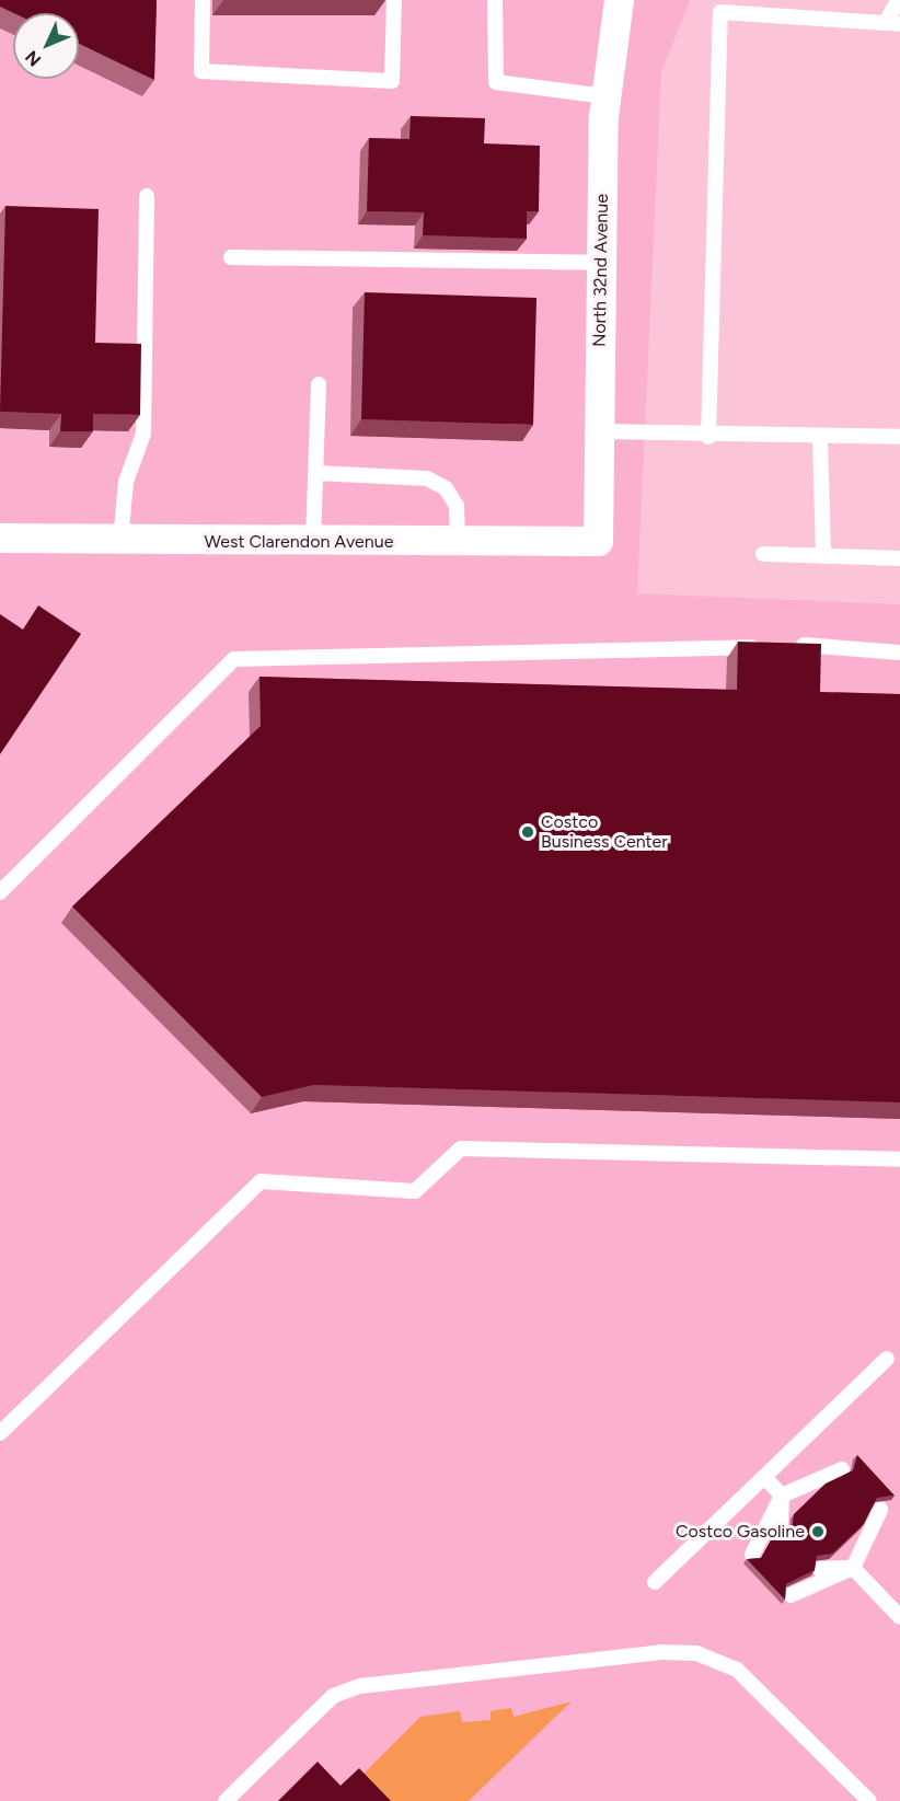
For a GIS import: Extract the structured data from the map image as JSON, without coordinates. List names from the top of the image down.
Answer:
{
  "streets": {
    "street": ["North 32nd Avenue", "West Clarendon Avenue"]
  },
  "crossings": [
    ["North 32nd Avenue", "West Clarendon Avenue"]
  ],
  "places": ["Costco Business Center", "Costco Gasoline"],
  "north": "bottom left"
}
